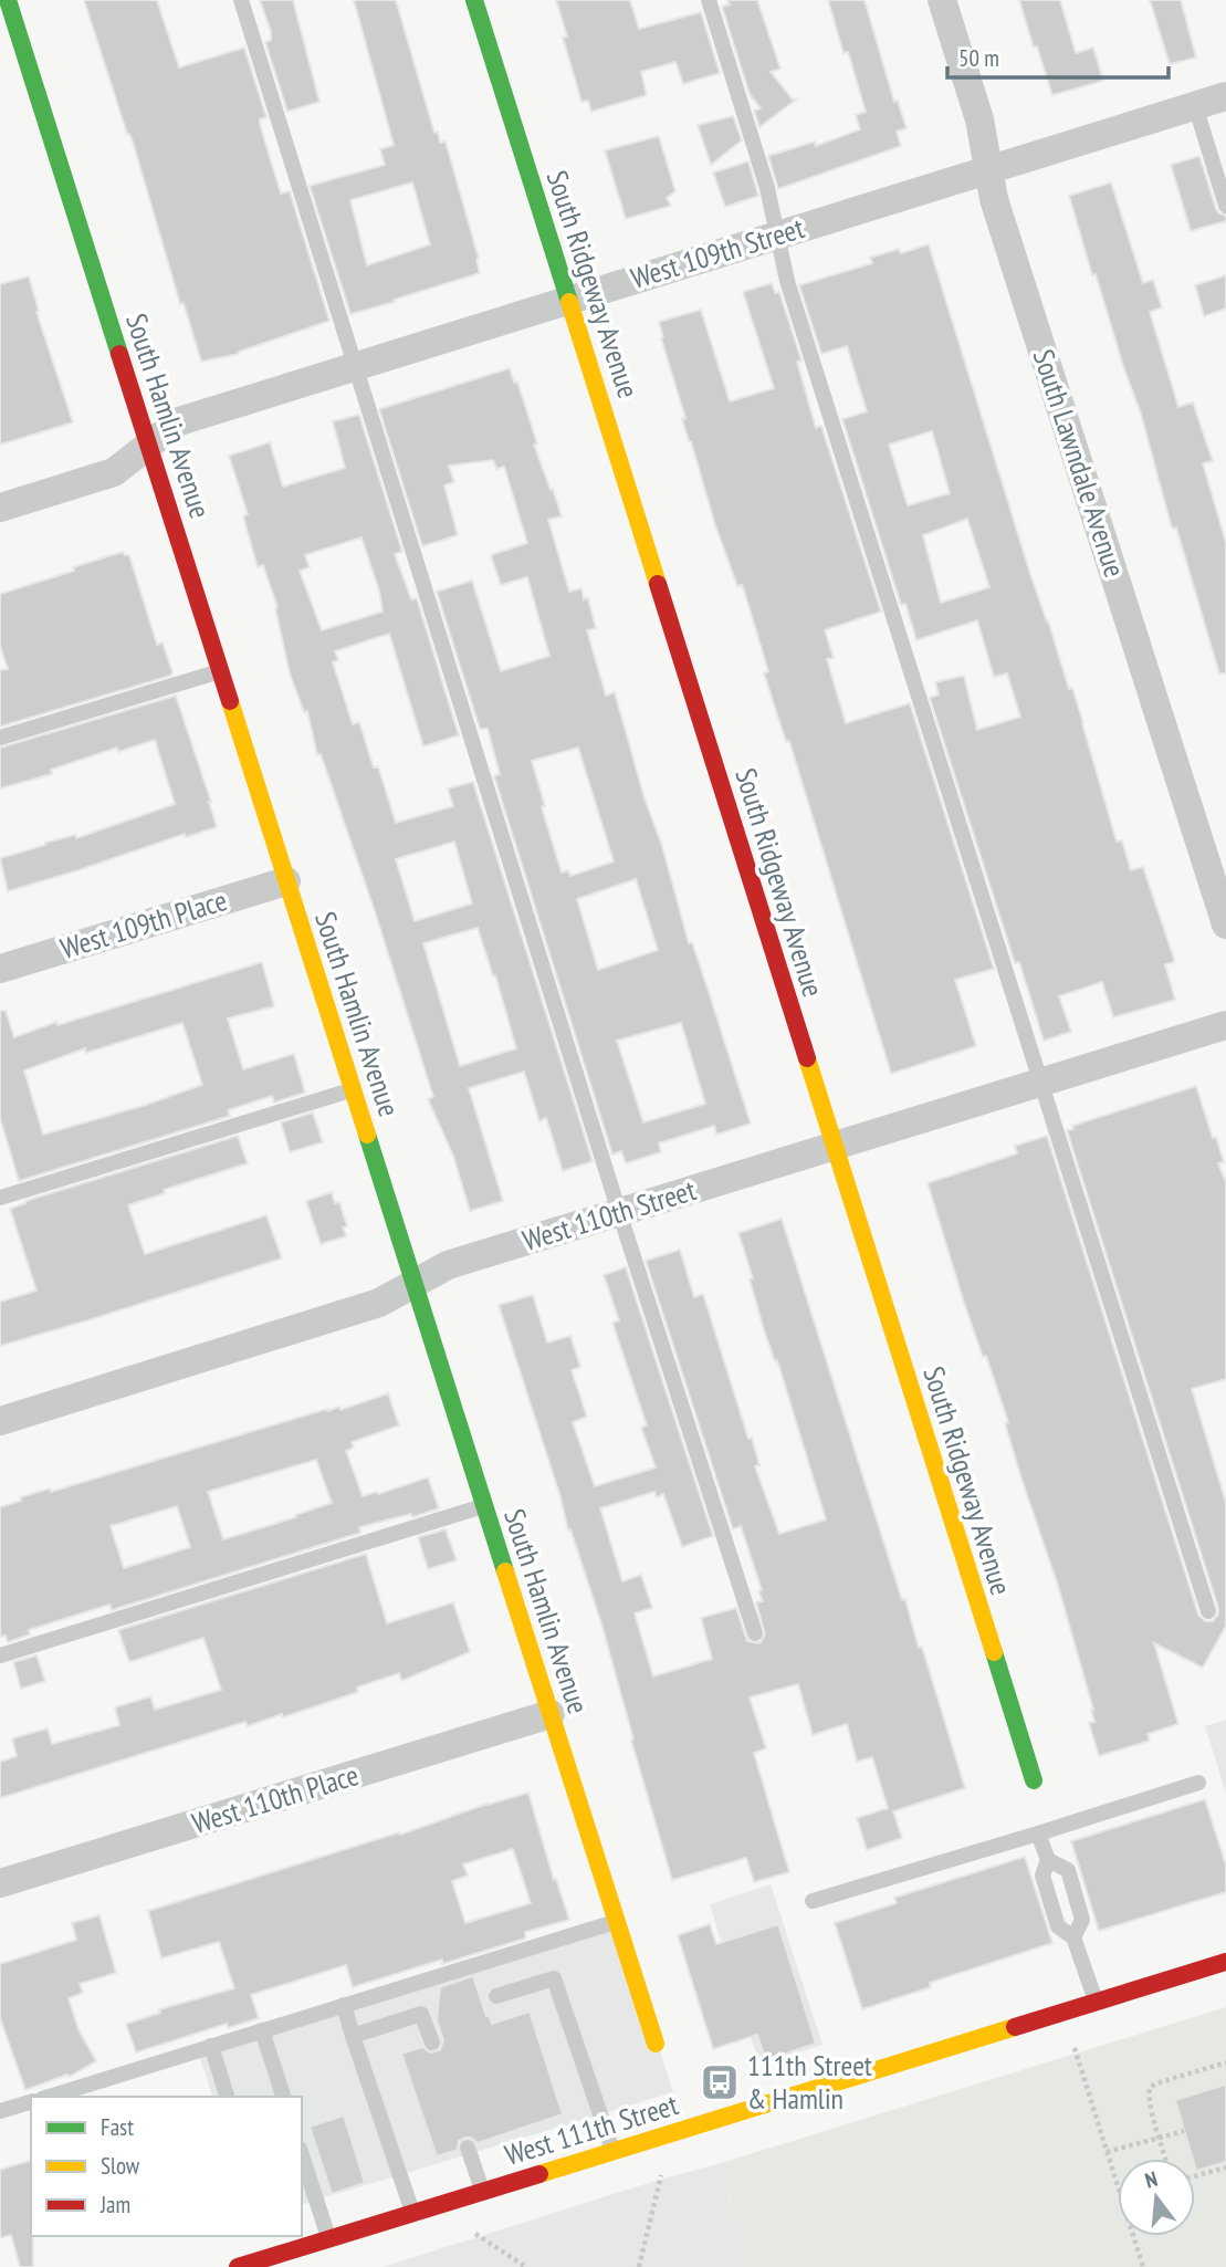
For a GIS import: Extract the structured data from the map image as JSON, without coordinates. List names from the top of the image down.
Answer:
{
  "streets": {
    "street": [
      "West 109th Street",
      "South Ridgeway Avenue",
      "South Hamlin Avenue",
      "South Lawndale Avenue",
      "West 109th Place",
      "West 110th Street",
      "West 110th Place",
      "West 111th Street"
    ]
  },
  "crossings": [
    ["West 109th Street", "South Ridgeway Avenue"],
    ["West 109th Street", "South Hamlin Avenue"],
    ["West 109th Street", "South Lawndale Avenue"],
    ["South Ridgeway Avenue", "West 110th Street"],
    ["South Hamlin Avenue", "West 109th Place"],
    ["South Hamlin Avenue", "West 110th Street"],
    ["South Hamlin Avenue", "West 110th Place"]
  ],
  "places": {
    "bus stop": ["111th Street & Hamlin"]
  },
  "legend": ["Fast", "Slow", "Jam"],
  "scale_bar": "50 m",
  "north": "top"
}
